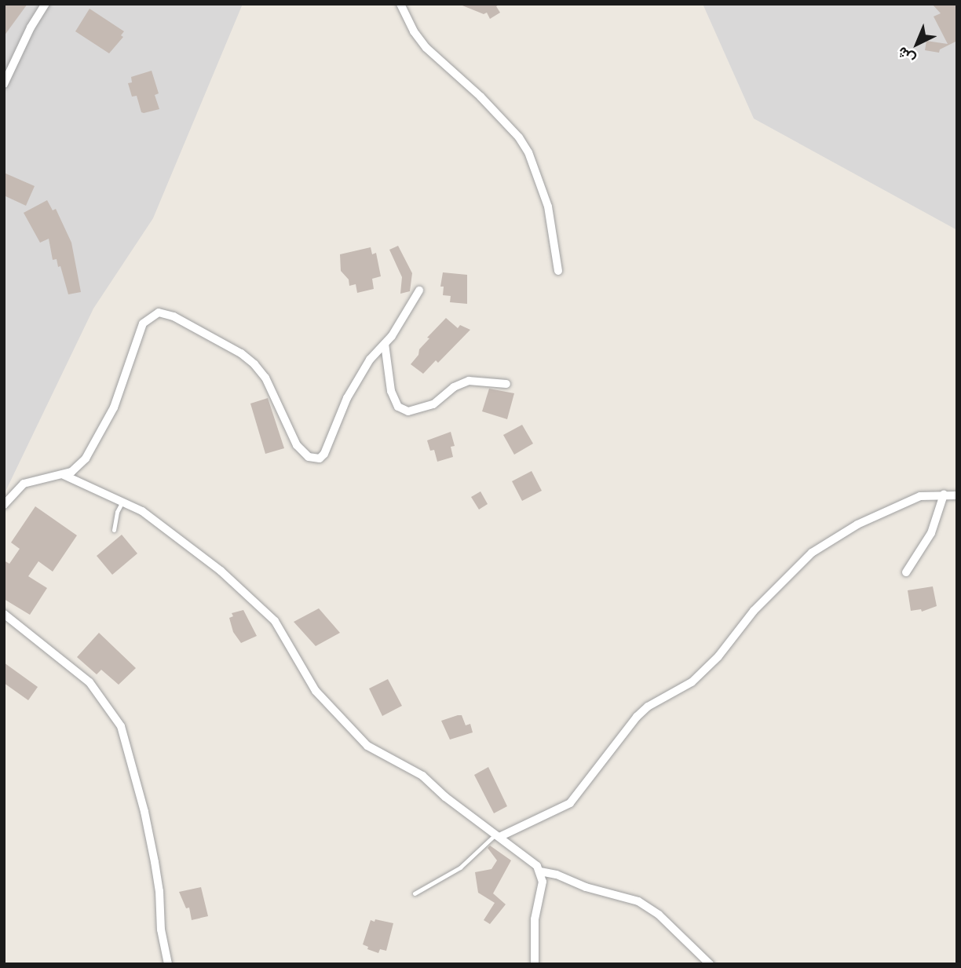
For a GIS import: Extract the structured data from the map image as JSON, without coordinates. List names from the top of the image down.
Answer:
{
  "north": "bottom left"
}
